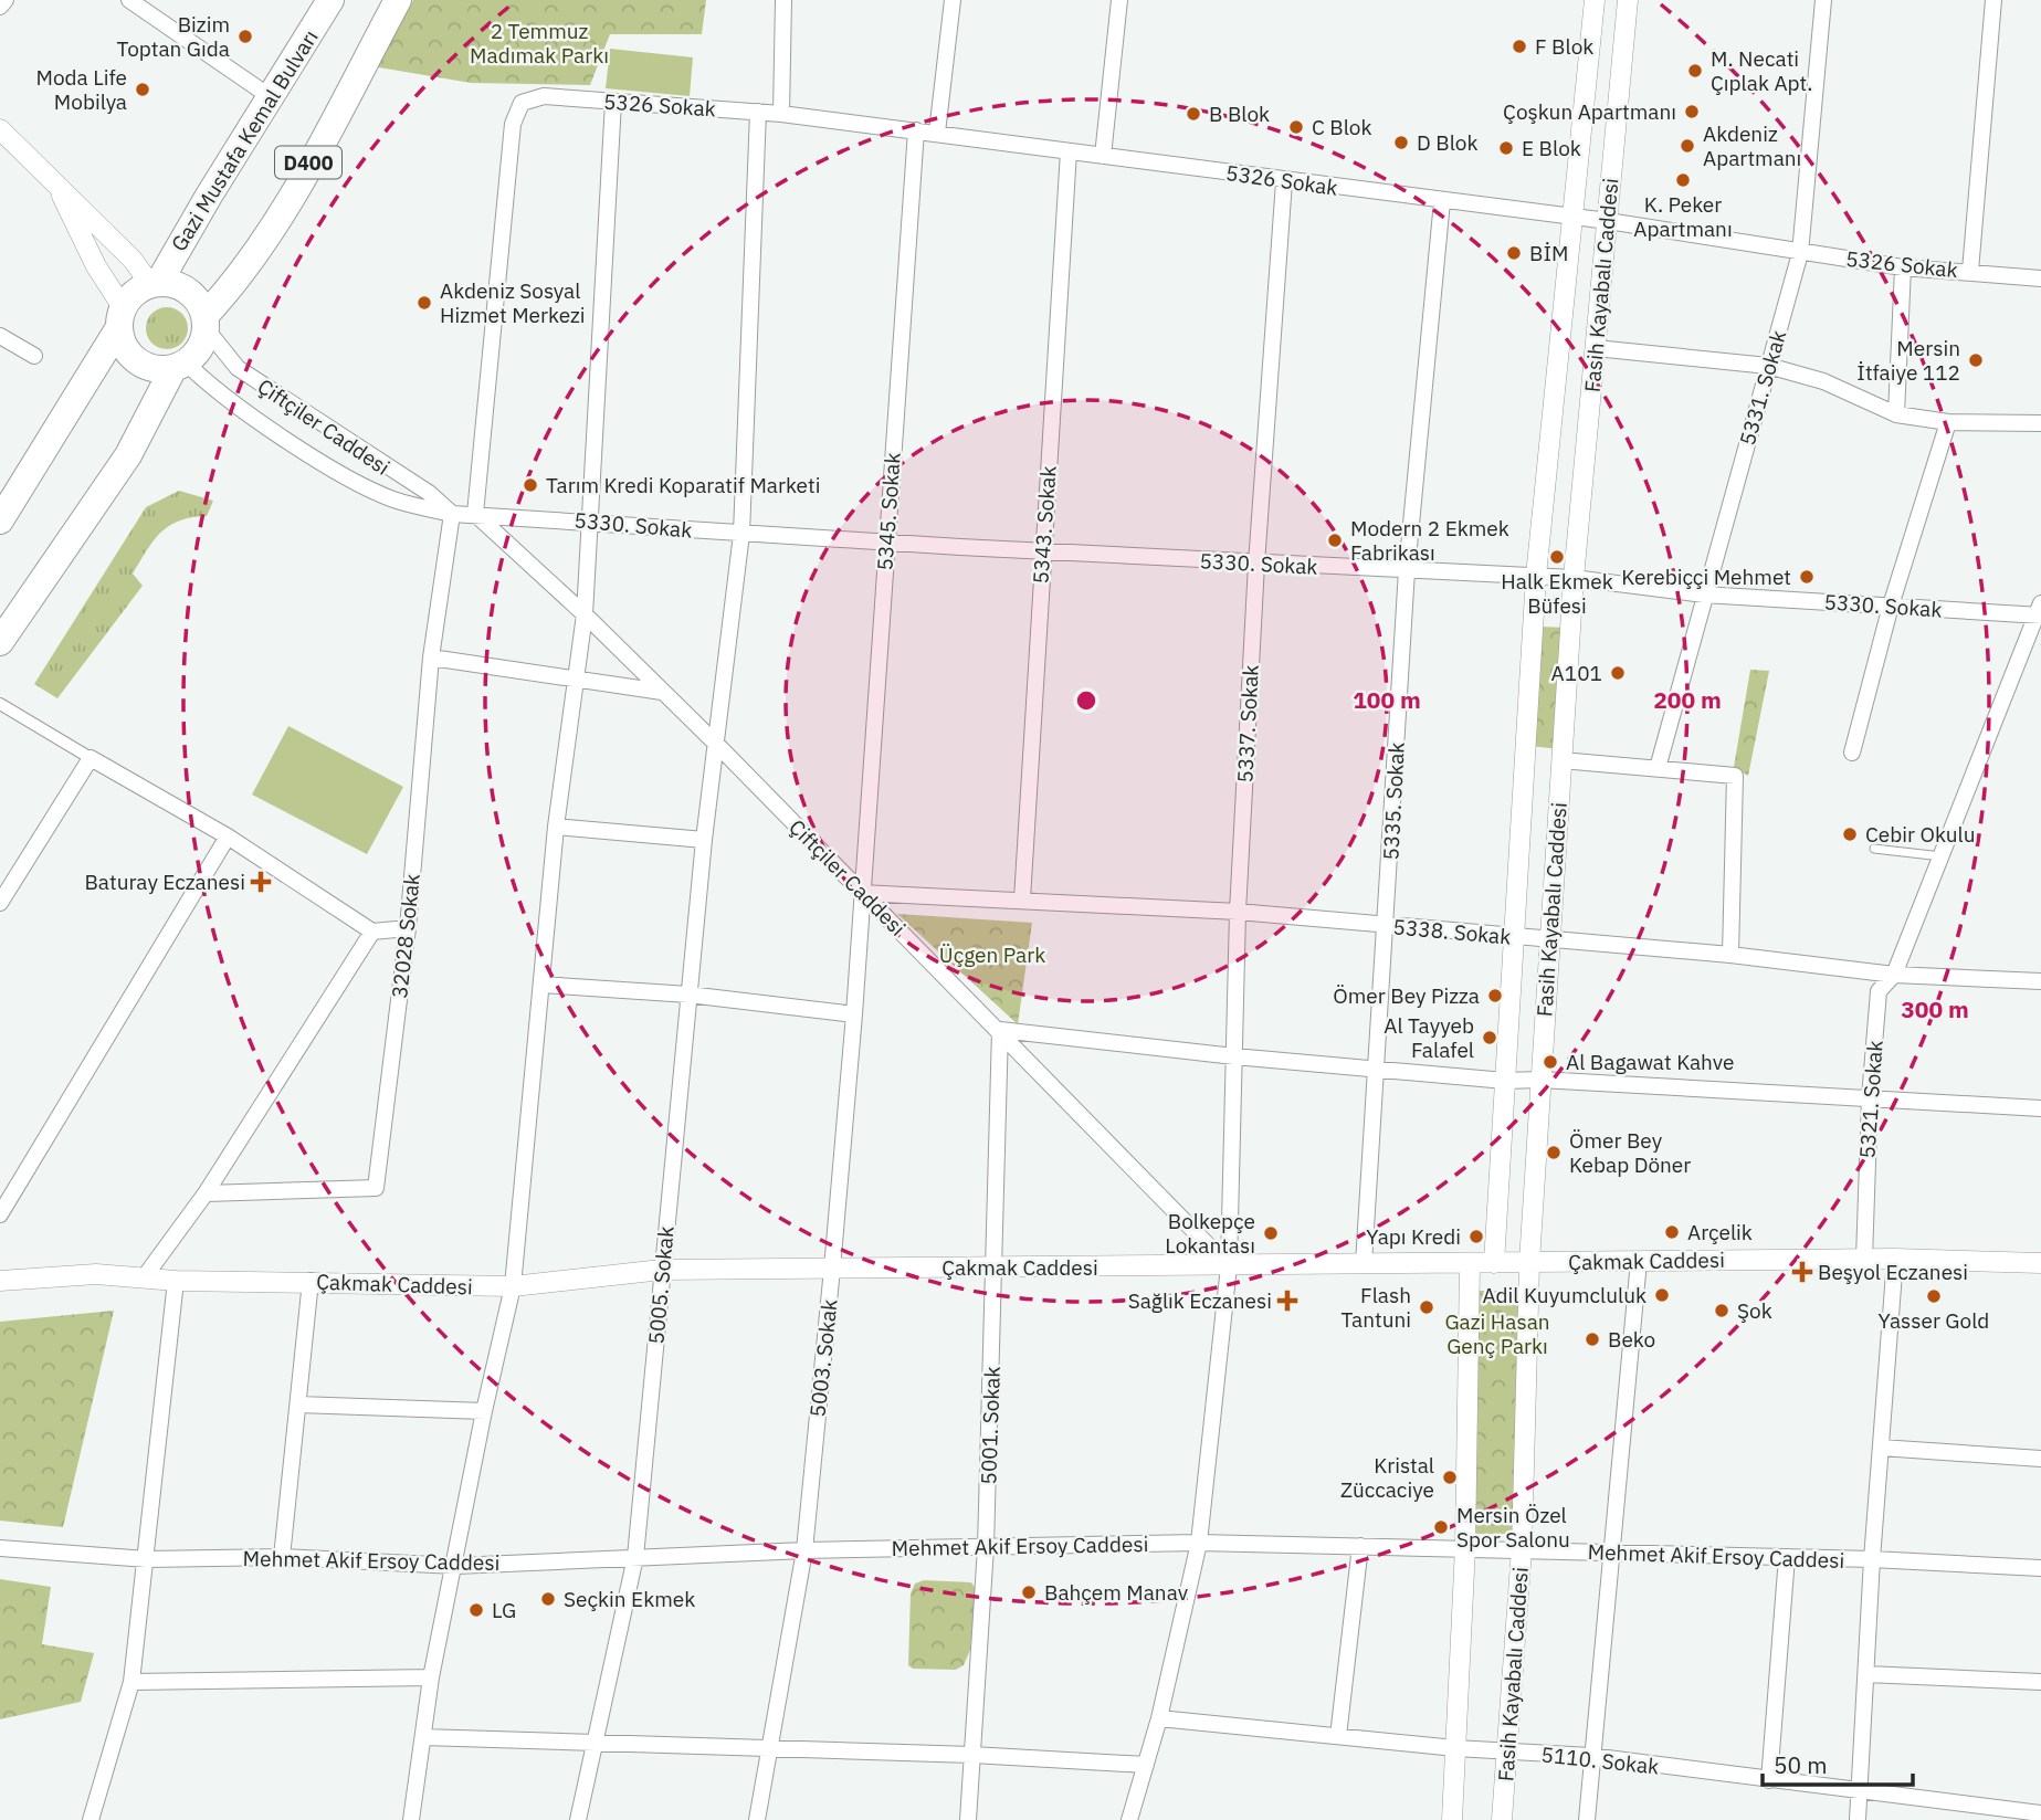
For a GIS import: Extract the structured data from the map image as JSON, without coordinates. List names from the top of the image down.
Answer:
{
  "streets": {
    "highway": ["Gazi Mustafa Kemal Bulvarı", "D400"],
    "street": [
      "5326 Sokak",
      "Fasih Kayabalı Caddesi",
      "5331. Sokak",
      "Çiftçiler Caddesi",
      "5345. Sokak",
      "5330. Sokak",
      "5343. Sokak",
      "5337. Sokak",
      "5335. Sokak",
      "5338. Sokak",
      "32028 Sokak",
      "5321. Sokak",
      "Çakmak Caddesi",
      "5005. Sokak",
      "5003. Sokak",
      "5001. Sokak",
      "Mehmet Akif Ersoy Caddesi",
      "5110. Sokak"
    ]
  },
  "crossings": [
    ["5326 Sokak", "Fasih Kayabalı Caddesi"],
    ["5326 Sokak", "5331. Sokak"],
    ["5326 Sokak", "Çiftçiler Caddesi"],
    ["5326 Sokak", "5345. Sokak"],
    ["5326 Sokak", "5330. Sokak"],
    ["5326 Sokak", "5343. Sokak"],
    ["5326 Sokak", "5337. Sokak"],
    ["5326 Sokak", "5335. Sokak"],
    ["5326 Sokak", "5005. Sokak"],
    ["Gazi Mustafa Kemal Bulvarı", "D400"],
    ["Gazi Mustafa Kemal Bulvarı", "Çiftçiler Caddesi"],
    ["D400", "Çiftçiler Caddesi"],
    ["Fasih Kayabalı Caddesi", "5330. Sokak"],
    ["Fasih Kayabalı Caddesi", "5338. Sokak"],
    ["Fasih Kayabalı Caddesi", "Çakmak Caddesi"],
    ["Fasih Kayabalı Caddesi", "Mehmet Akif Ersoy Caddesi"],
    ["Fasih Kayabalı Caddesi", "5110. Sokak"],
    ["5331. Sokak", "5330. Sokak"],
    ["Çiftçiler Caddesi", "5345. Sokak"],
    ["Çiftçiler Caddesi", "5330. Sokak"],
    ["Çiftçiler Caddesi", "5337. Sokak"],
    ["Çiftçiler Caddesi", "5338. Sokak"],
    ["Çiftçiler Caddesi", "32028 Sokak"],
    ["Çiftçiler Caddesi", "Çakmak Caddesi"],
    ["Çiftçiler Caddesi", "5005. Sokak"],
    ["Çiftçiler Caddesi", "5003. Sokak"],
    ["Çiftçiler Caddesi", "5001. Sokak"],
    ["5345. Sokak", "5330. Sokak"],
    ["5345. Sokak", "5338. Sokak"],
    ["5345. Sokak", "5003. Sokak"],
    ["5330. Sokak", "5343. Sokak"],
    ["5330. Sokak", "5337. Sokak"],
    ["5330. Sokak", "5335. Sokak"],
    ["5330. Sokak", "5321. Sokak"],
    ["5330. Sokak", "5005. Sokak"],
    ["5343. Sokak", "5338. Sokak"],
    ["5337. Sokak", "5338. Sokak"],
    ["5337. Sokak", "Çakmak Caddesi"],
    ["5337. Sokak", "Mehmet Akif Ersoy Caddesi"],
    ["5337. Sokak", "5110. Sokak"],
    ["5335. Sokak", "5338. Sokak"],
    ["5335. Sokak", "Çakmak Caddesi"],
    ["5338. Sokak", "5321. Sokak"],
    ["5338. Sokak", "5003. Sokak"],
    ["5321. Sokak", "Çakmak Caddesi"],
    ["Çakmak Caddesi", "5005. Sokak"],
    ["Çakmak Caddesi", "5003. Sokak"],
    ["Çakmak Caddesi", "5001. Sokak"],
    ["5005. Sokak", "Mehmet Akif Ersoy Caddesi"],
    ["5003. Sokak", "Mehmet Akif Ersoy Caddesi"],
    ["5001. Sokak", "Mehmet Akif Ersoy Caddesi"]
  ],
  "parks": ["2 Temmuz Madımak Parkı", "Üçgen Park", "Gazi Hasan Genç Parkı"],
  "places": {
    "other": [
      "Bizim Toptan Gıda",
      "F Blok",
      "M. Necati Çıplak Apt.",
      "Moda Life Mobilya",
      "Çoşkun Apartmanı",
      "B Blok",
      "C Blok",
      "D Blok",
      "Akdeniz Apartmanı",
      "E Blok",
      "K. Peker Apartmanı",
      "BİM",
      "Akdeniz Sosyal Hizmet Merkezi",
      "Mersin İtfaiye 112",
      "Tarım Kredi Koparatif Marketi",
      "Modern 2 Ekmek Fabrikası",
      "Halk Ekmek Büfesi",
      "Kerebiççi Mehmet",
      "A101",
      "Cebir Okulu",
      "Ömer Bey Pizza",
      "Al Tayyeb Falafel",
      "Al Bagawat Kahve",
      "Ömer Bey Kebap Döner",
      "Arçelik",
      "Bolkepçe Lokantası",
      "Yapı Kredi",
      "Adil Kuyumcluluk",
      "Yasser Gold",
      "Flash Tantuni",
      "Şok",
      "Beko",
      "Kristal Züccaciye",
      "Mersin Özel Spor Salonu",
      "Bahçem Manav",
      "Seçkin Ekmek",
      "LG"
    ],
    "health": ["Baturay Eczanesi", "Beşyol Eczanesi", "Sağlık Eczanesi"]
  },
  "scale_bar": "50 m",
  "rings": ["100 m", "200 m", "300 m"]
}
